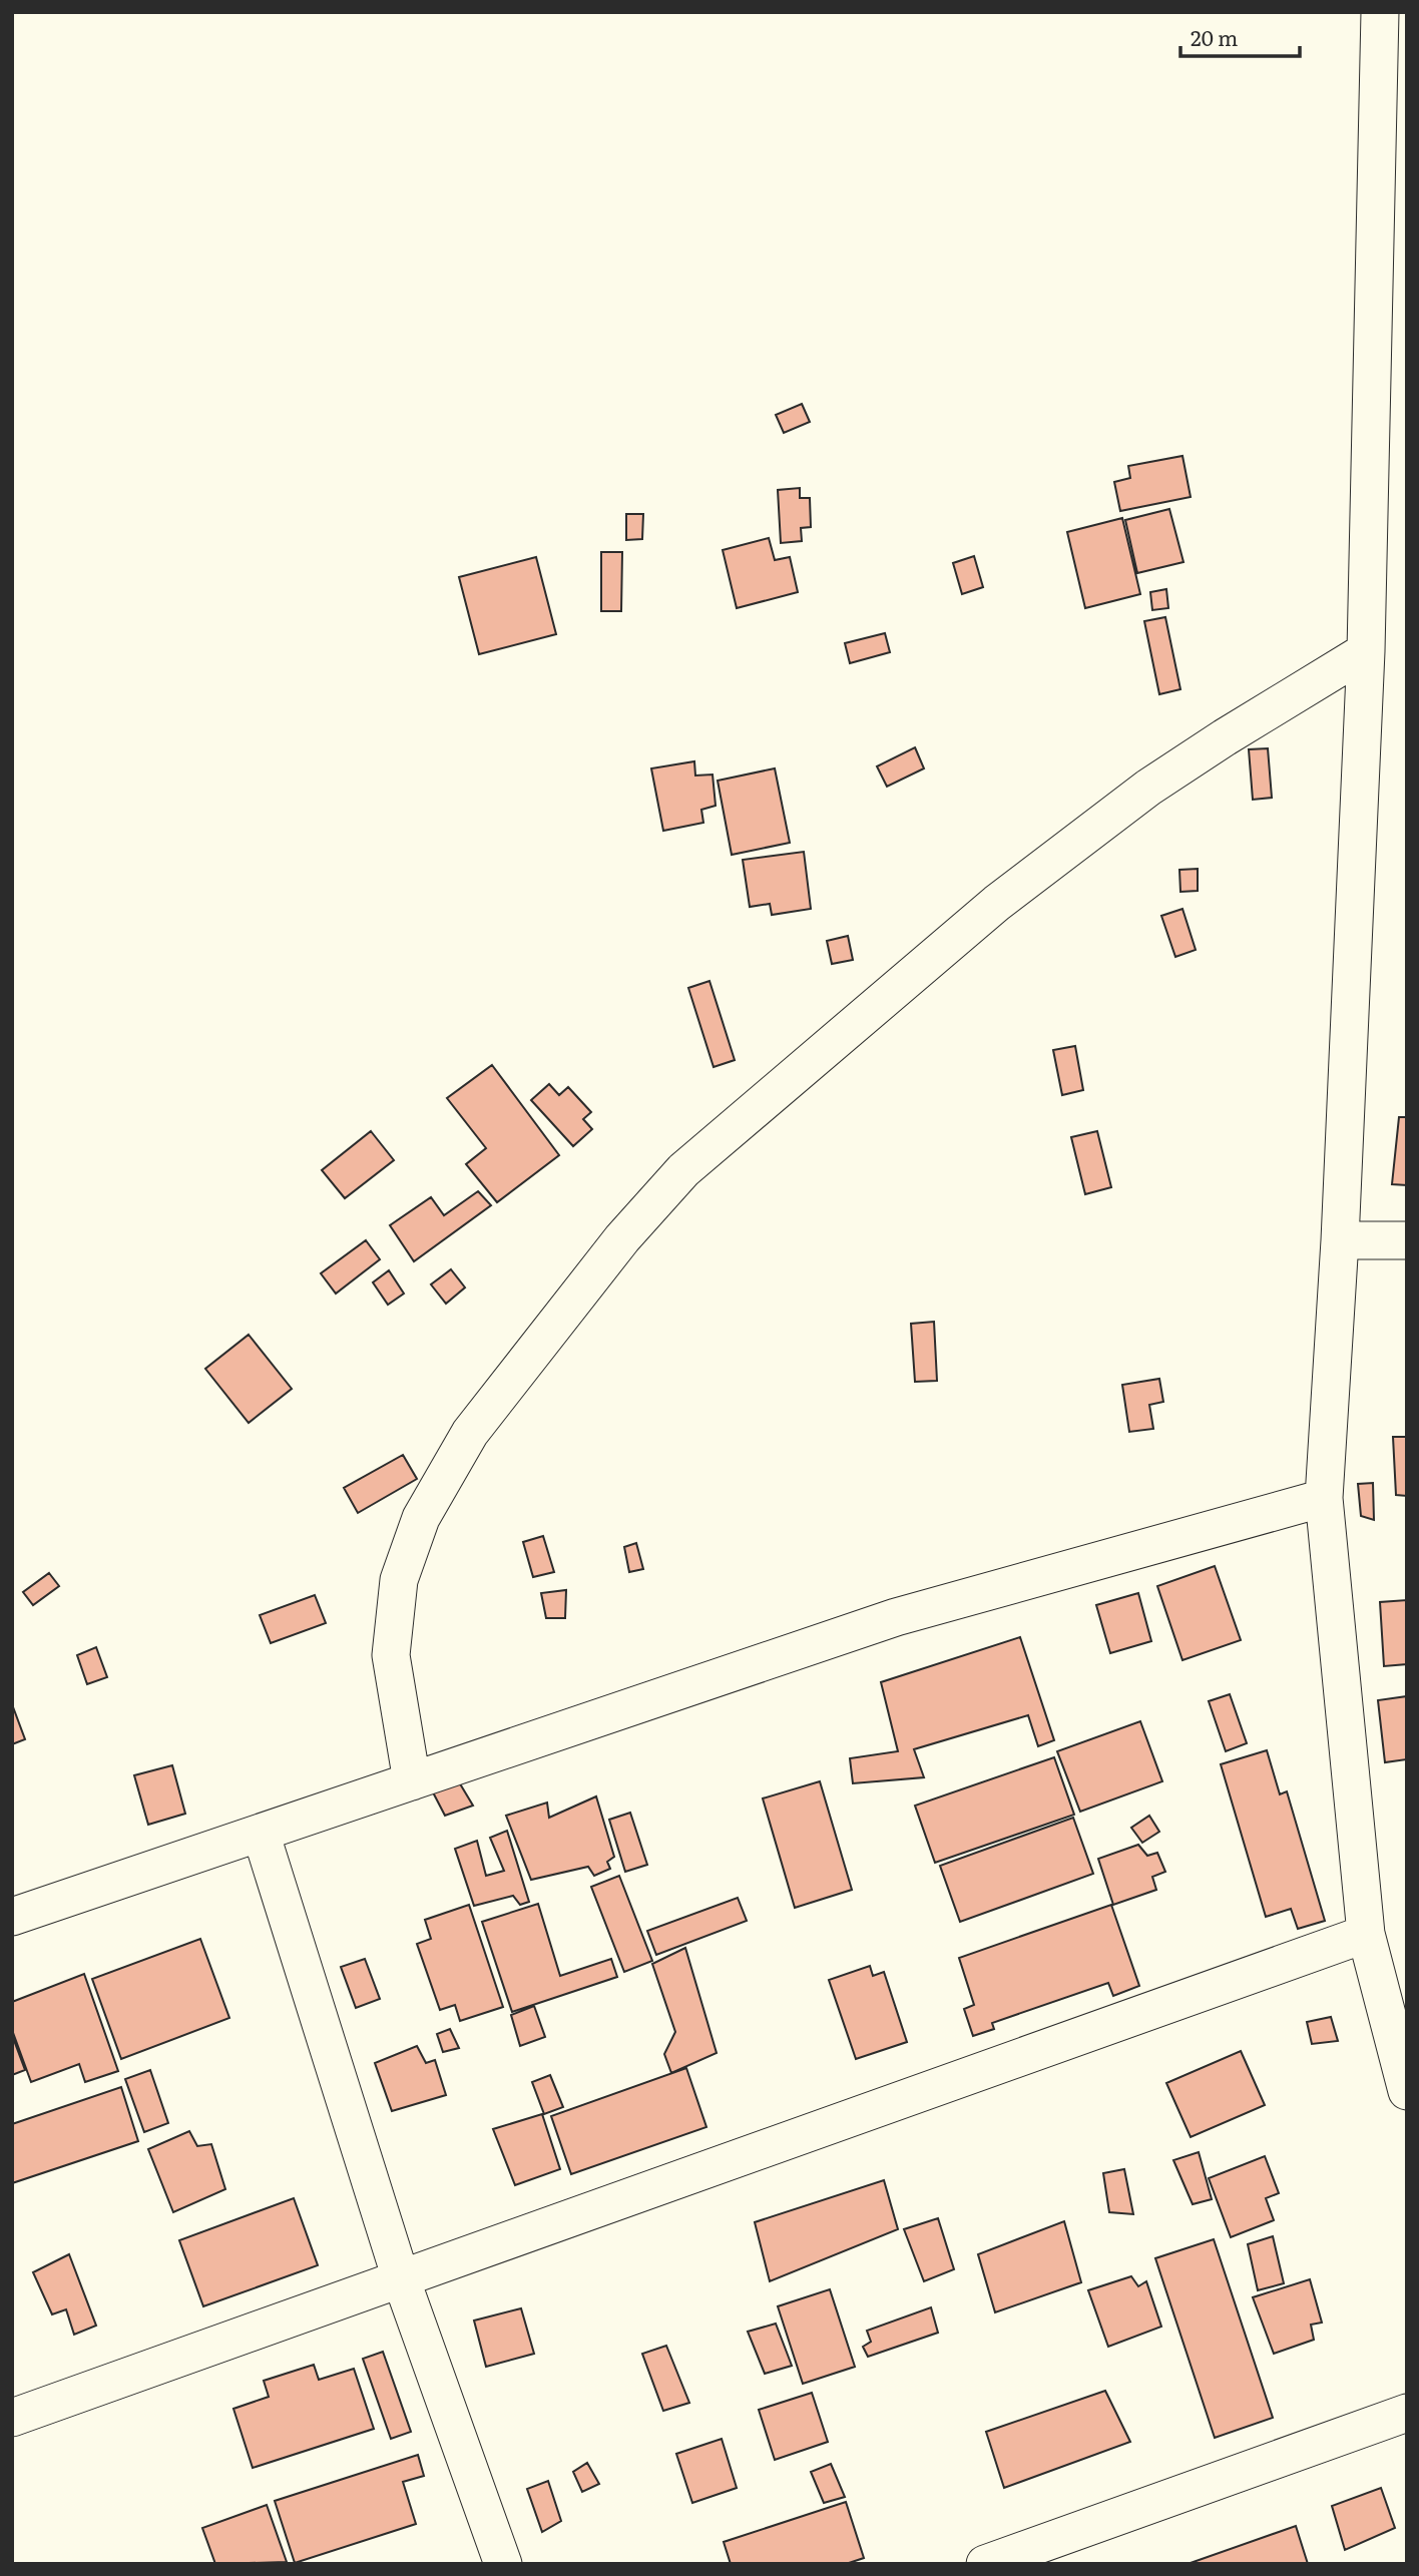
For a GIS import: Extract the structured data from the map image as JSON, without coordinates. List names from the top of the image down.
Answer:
{
  "scale_bar": "20 m"
}
